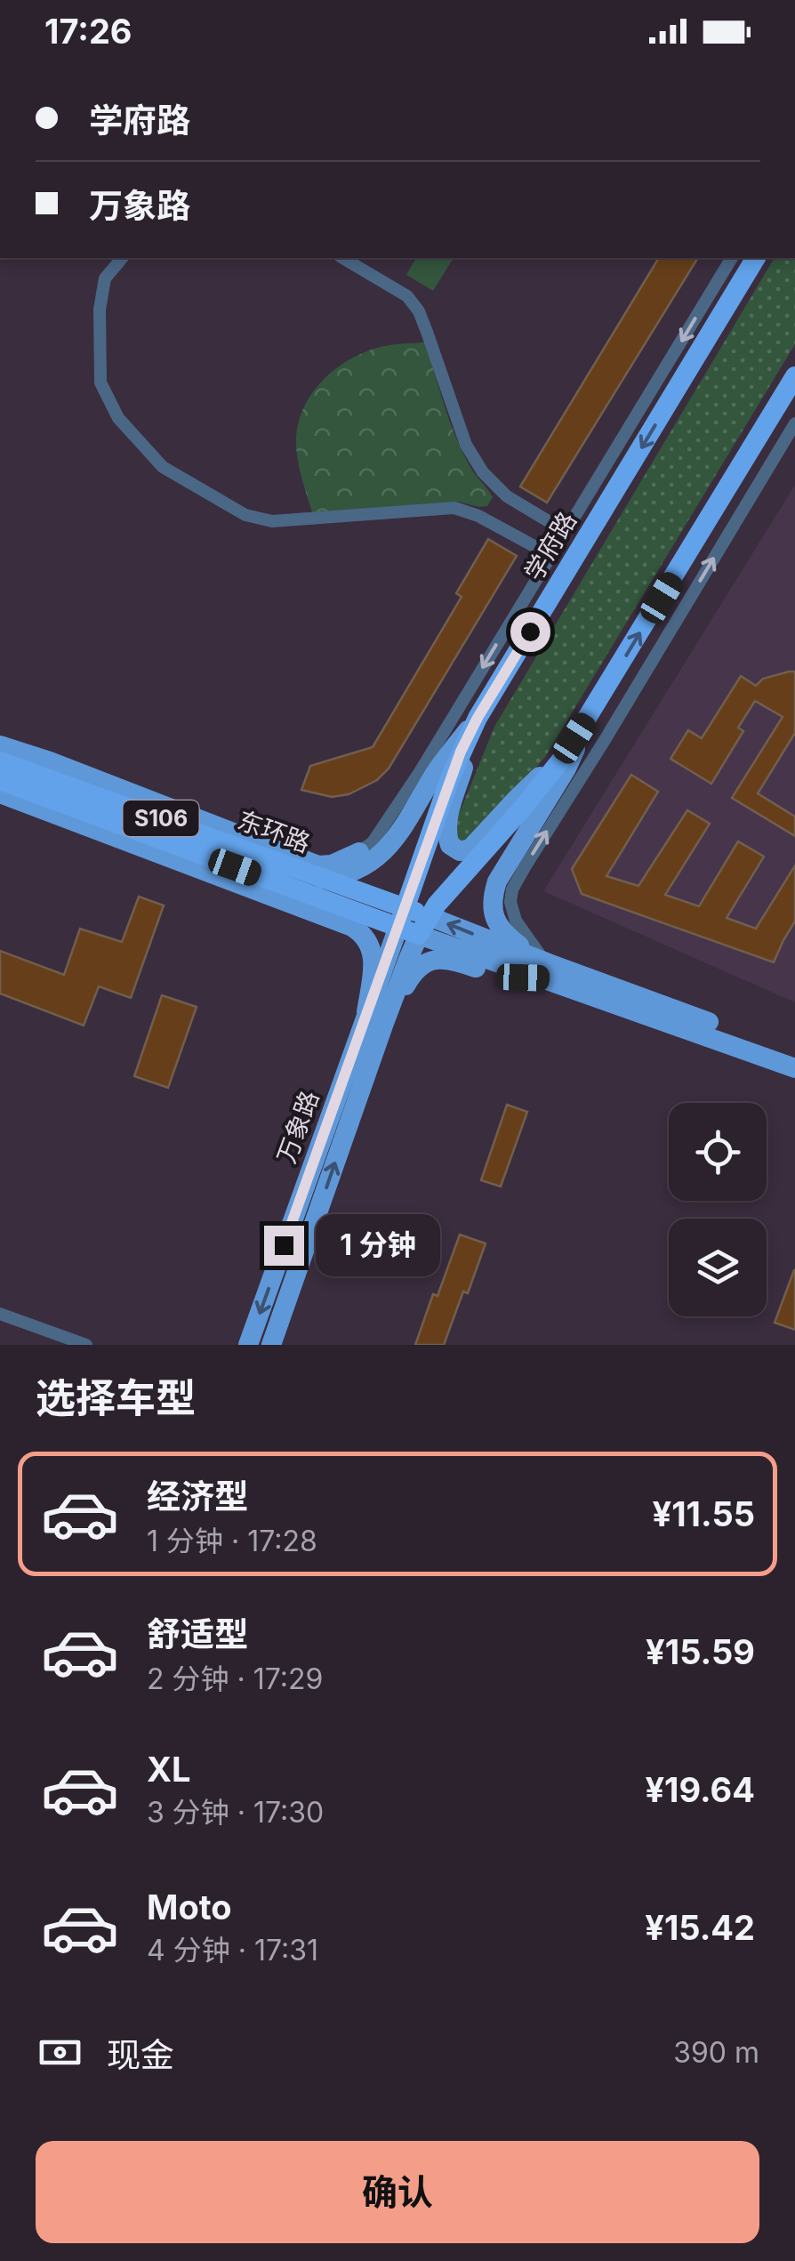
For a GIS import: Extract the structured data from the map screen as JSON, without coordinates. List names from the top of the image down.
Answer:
{
  "streets": {
    "highway": ["学府路", "S106", "东环路"],
    "main road": ["万象路"]
  },
  "crossings": [
    ["学府路", "东环路"],
    ["学府路", "万象路"],
    ["S106", "东环路"],
    ["S106", "万象路"],
    ["东环路", "万象路"]
  ],
  "page": {
    "status": "17:26",
    "banner": ["学府路", "万象路"],
    "bubble": "1 分钟",
    "heading": "选择车型",
    "list": [
      {
        "name": "经济型",
        "note": "1 分钟 · 17:28",
        "value": "¥11.55"
      },
      {
        "name": "舒适型",
        "note": "2 分钟 · 17:29",
        "value": "¥15.59"
      },
      {
        "name": "XL",
        "note": "3 分钟 · 17:30",
        "value": "¥19.64"
      },
      {
        "name": "Moto",
        "note": "4 分钟 · 17:31",
        "value": "¥15.42"
      }
    ],
    "pay": ["现金", "390 m"],
    "buttons": "确认"
  }
}
